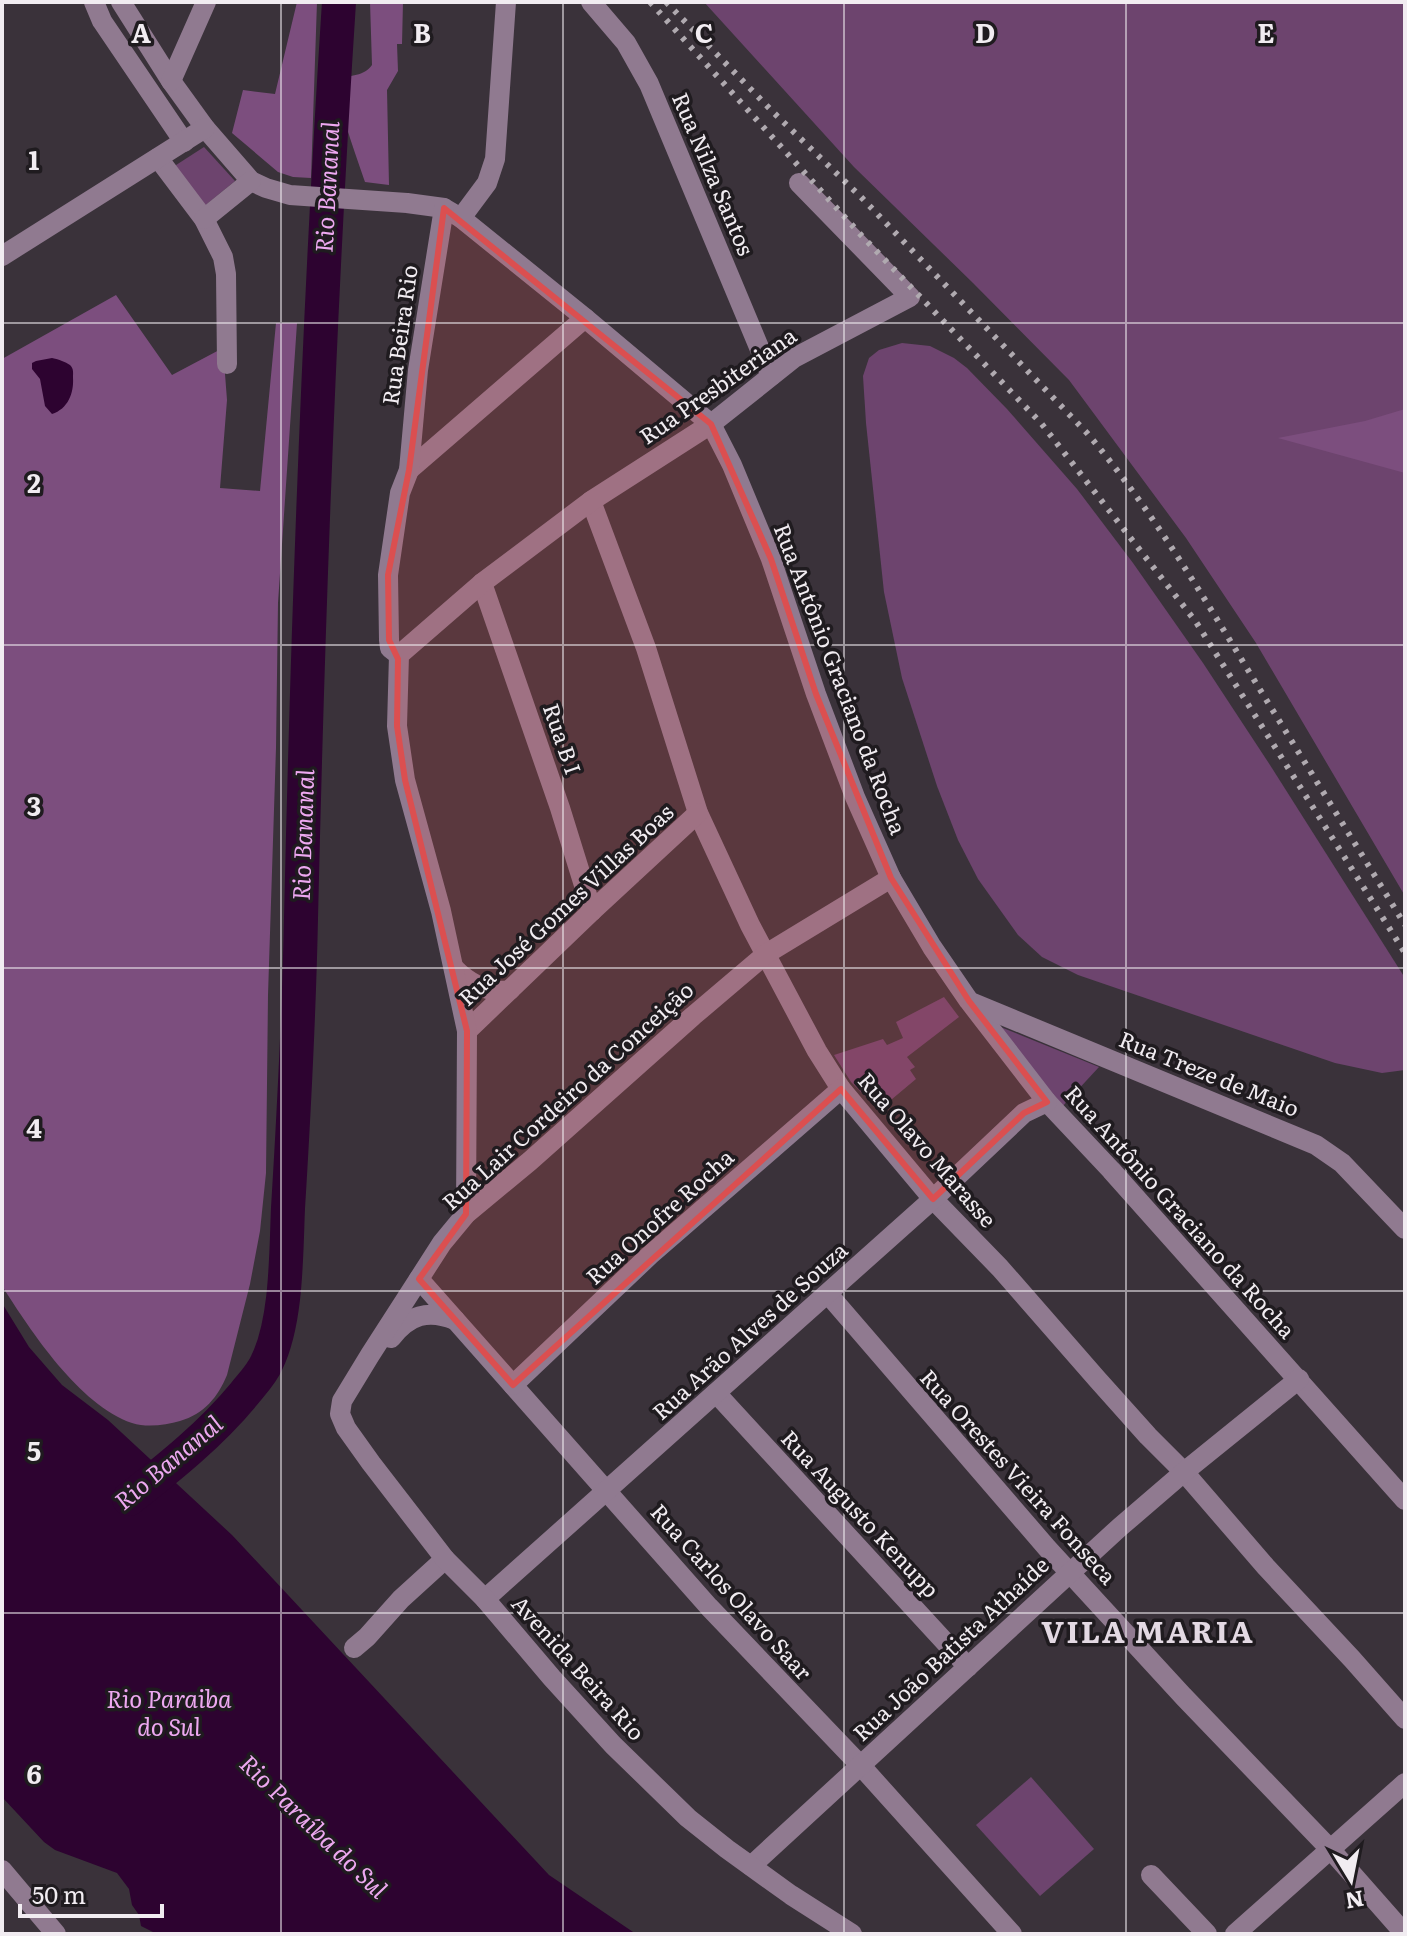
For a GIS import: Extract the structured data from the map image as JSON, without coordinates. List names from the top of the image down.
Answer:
{
  "streets": {
    "street": [
      "Rua Nilza Santos",
      "Rua Beira Rio",
      "Rua Presbiteriana",
      "Rua Antônio Graciano da Rocha",
      "Rua B I",
      "Rua José Gomes Villas Boas",
      "Rua Treze de Maio",
      "Rua Lair Cordeiro da Conceição",
      "Rua Olavo Marasse",
      "Rua Onofre Rocha",
      "Rua Arão Alves de Souza",
      "Rua Orestes Vieira Fonseca",
      "Rua Augusto Kenupp",
      "Rua Carlos Olavo Saar",
      "Rua João Batista Athaíde",
      "Avenida Beira Rio"
    ]
  },
  "crossings": [
    ["Rua Nilza Santos", "Rua Presbiteriana"],
    ["Rua Beira Rio", "Rua Antônio Graciano da Rocha"],
    ["Rua Presbiteriana", "Rua Antônio Graciano da Rocha"],
    ["Rua Presbiteriana", "Rua B I"],
    ["Rua Presbiteriana", "Rua Olavo Marasse"],
    ["Rua Antônio Graciano da Rocha", "Rua Treze de Maio"],
    ["Rua Antônio Graciano da Rocha", "Rua Lair Cordeiro da Conceição"],
    ["Rua Antônio Graciano da Rocha", "Rua Arão Alves de Souza"],
    ["Rua Antônio Graciano da Rocha", "Rua João Batista Athaíde"],
    ["Rua B I", "Rua José Gomes Villas Boas"],
    ["Rua José Gomes Villas Boas", "Rua Olavo Marasse"],
    ["Rua Lair Cordeiro da Conceição", "Rua Olavo Marasse"],
    ["Rua Lair Cordeiro da Conceição", "Rua Carlos Olavo Saar"],
    ["Rua Lair Cordeiro da Conceição", "Avenida Beira Rio"],
    ["Rua Olavo Marasse", "Rua Onofre Rocha"],
    ["Rua Olavo Marasse", "Rua Arão Alves de Souza"],
    ["Rua Olavo Marasse", "Rua João Batista Athaíde"],
    ["Rua Onofre Rocha", "Rua Carlos Olavo Saar"],
    ["Rua Arão Alves de Souza", "Rua Orestes Vieira Fonseca"],
    ["Rua Arão Alves de Souza", "Rua Augusto Kenupp"],
    ["Rua Arão Alves de Souza", "Rua Carlos Olavo Saar"],
    ["Rua Arão Alves de Souza", "Avenida Beira Rio"],
    ["Rua Orestes Vieira Fonseca", "Rua João Batista Athaíde"],
    ["Rua Augusto Kenupp", "Rua João Batista Athaíde"],
    ["Rua Carlos Olavo Saar", "Rua João Batista Athaíde"],
    ["Rua João Batista Athaíde", "Avenida Beira Rio"]
  ],
  "districts": ["VILA MARIA"],
  "water": ["Rio Bananal", "Rio Paraiba do Sul", "Rio Paraíba do Sul"],
  "scale_bar": "50 m",
  "north": "bottom",
  "grid": {
    "columns": [
      "A",
      "B",
      "C",
      "D",
      "E"
    ],
    "rows": [
      "1",
      "2",
      "3",
      "4",
      "5",
      "6"
    ]
  }
}
